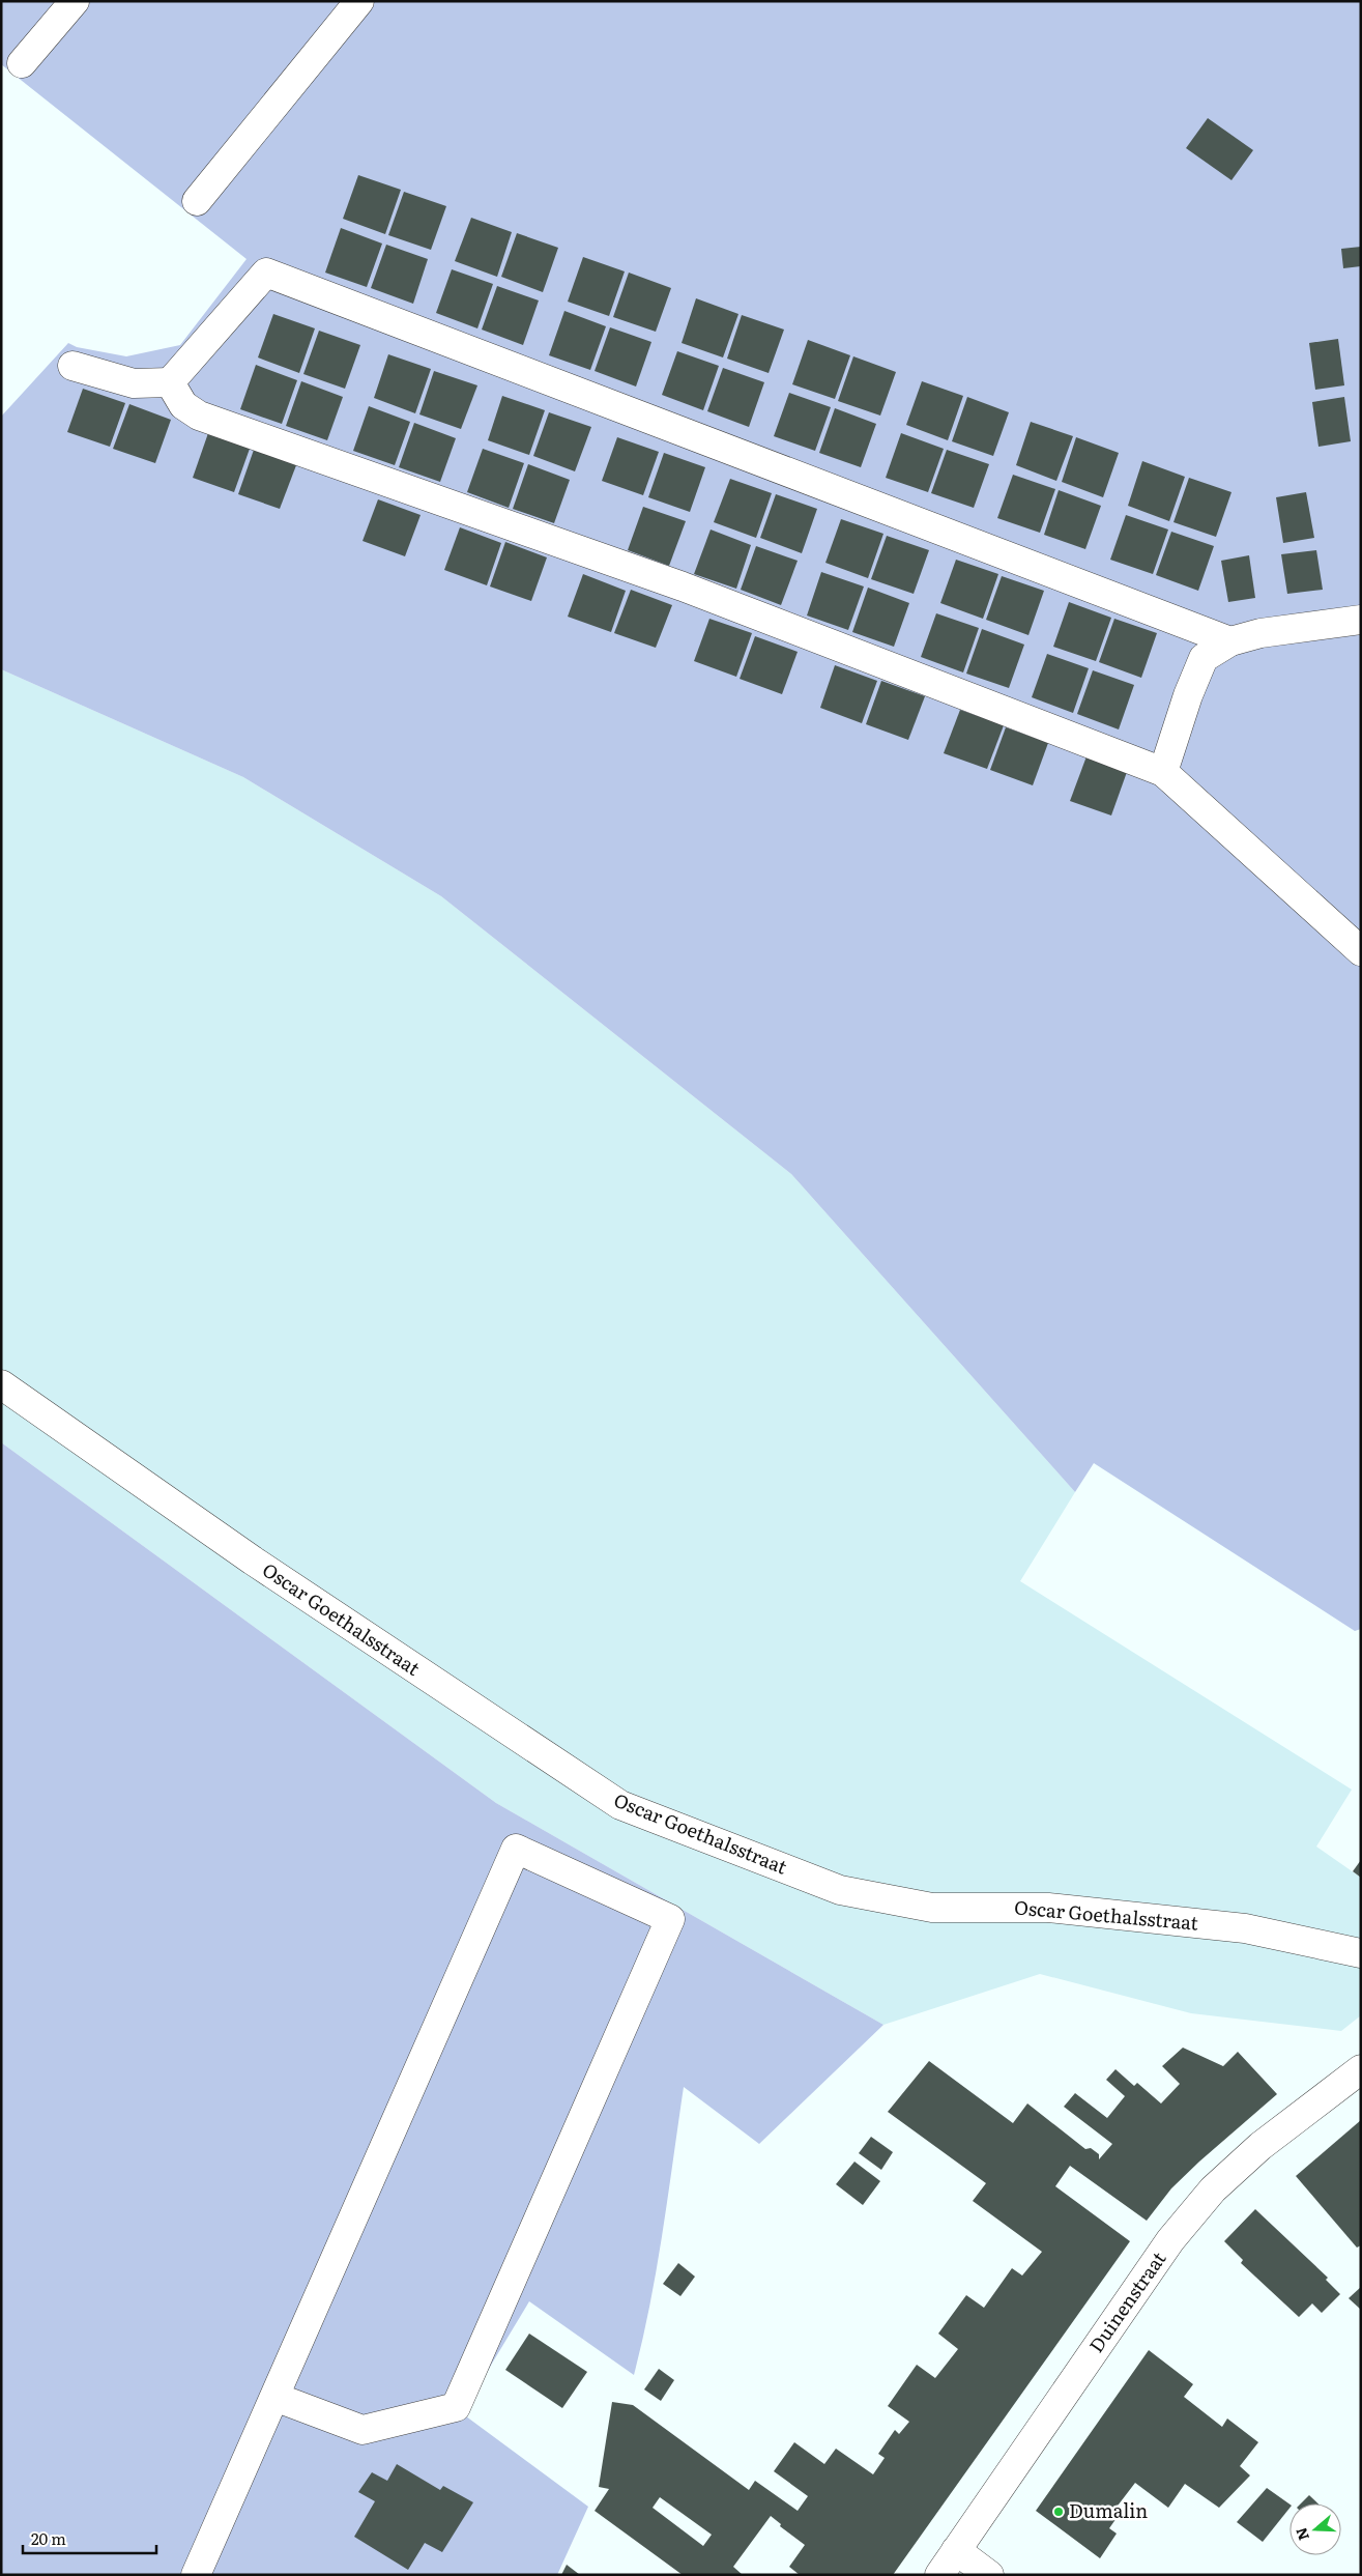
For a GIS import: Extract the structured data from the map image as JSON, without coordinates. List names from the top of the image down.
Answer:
{
  "streets": {
    "street": ["Oscar Goethalsstraat", "Duinenstraat"]
  },
  "places": ["Dumalin"],
  "scale_bar": "20 m",
  "north": "left"
}
